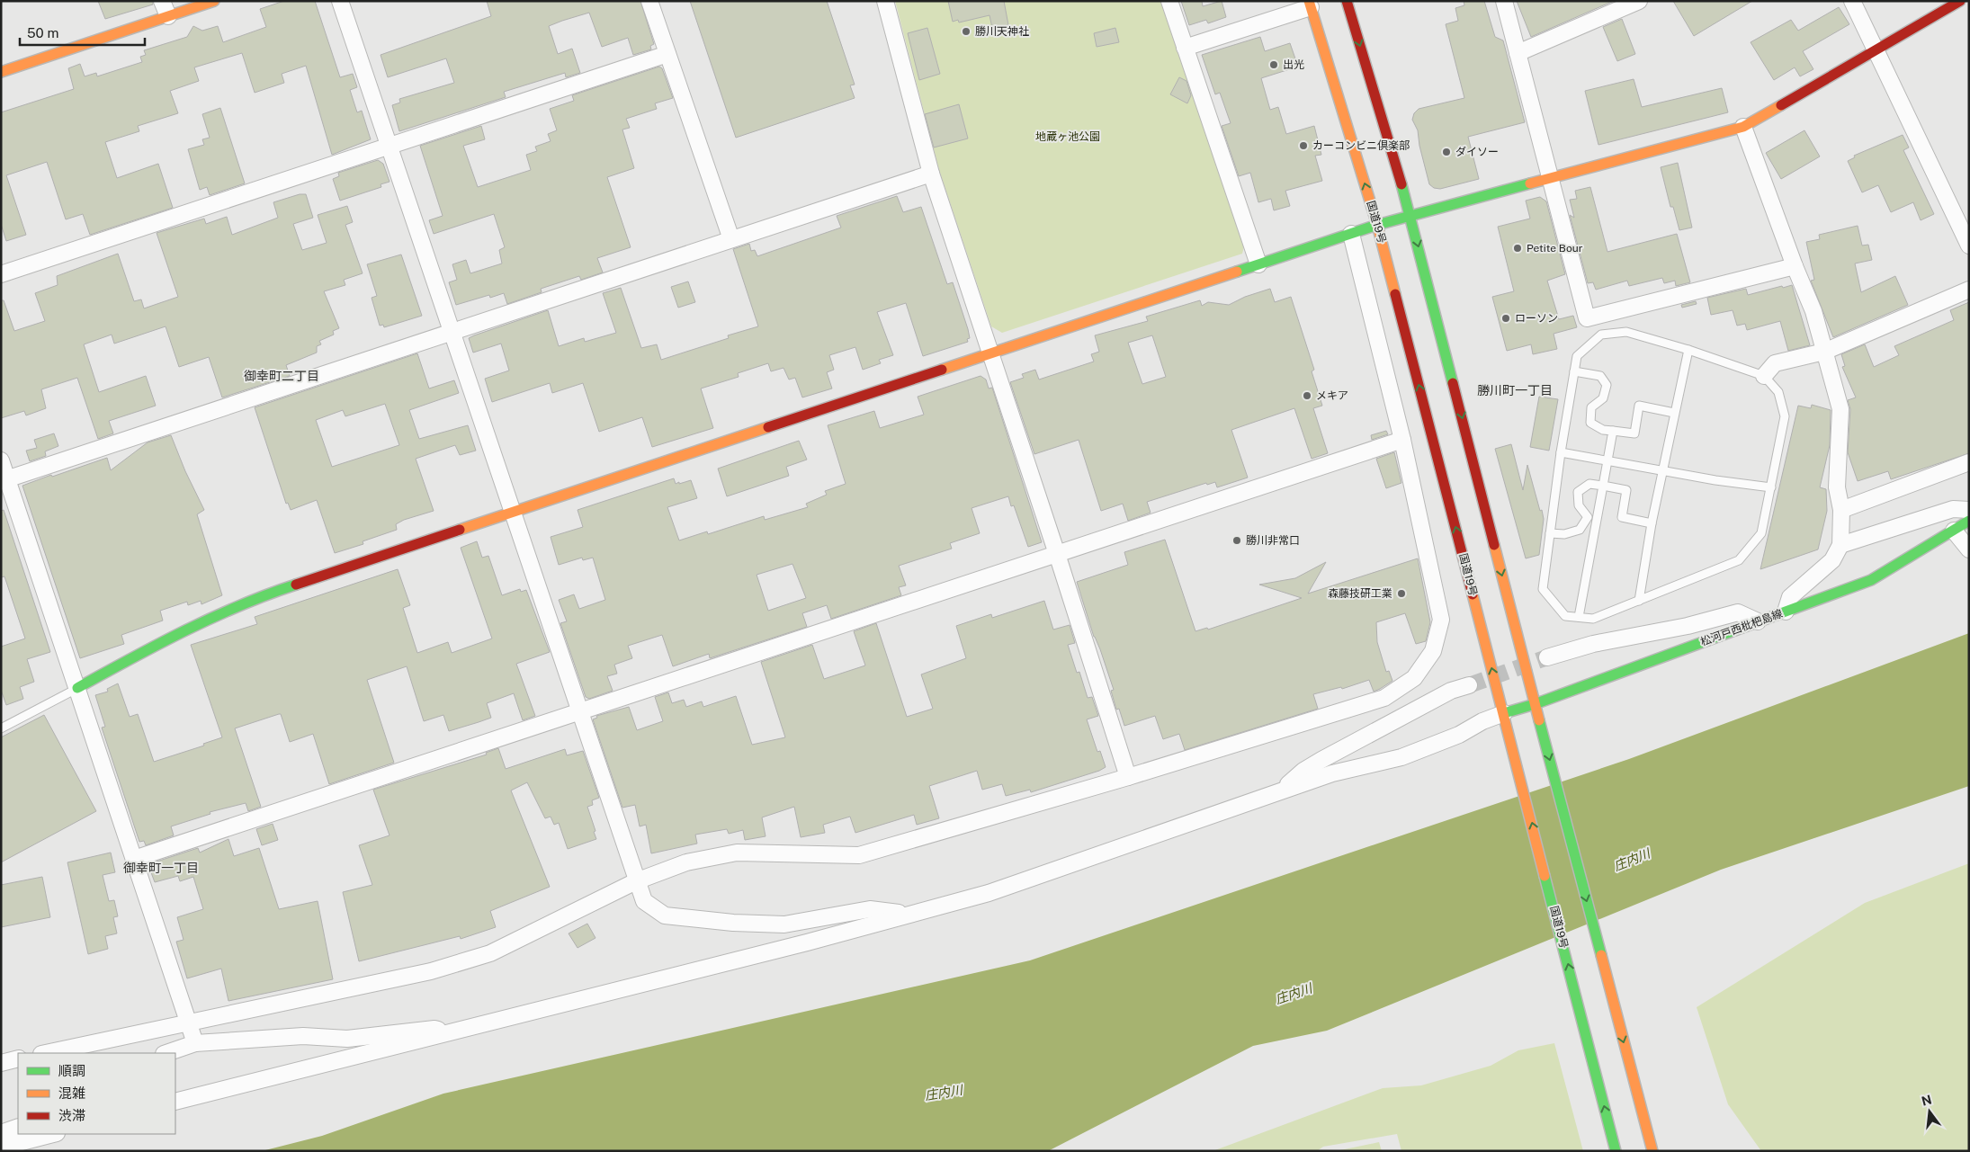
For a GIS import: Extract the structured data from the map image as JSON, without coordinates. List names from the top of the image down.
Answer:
{
  "streets": {
    "main road": ["国道19号", "松河戸西枇杷島線"]
  },
  "crossings": [
    ["国道19号", "松河戸西枇杷島線"]
  ],
  "districts": ["御幸町二丁目", "勝川町一丁目", "御幸町一丁目"],
  "water": ["庄内川"],
  "parks": ["地蔵ヶ池公園"],
  "places": [
    "勝川天神社",
    "出光",
    "カーコンビニ倶楽部",
    "ダイソー",
    "Petite Bour",
    "ローソン",
    "メキア",
    "勝川非常口",
    "森藤技研工業"
  ],
  "legend": ["順調", "混雑", "渋滞"],
  "scale_bar": "50 m",
  "north": "top"
}
